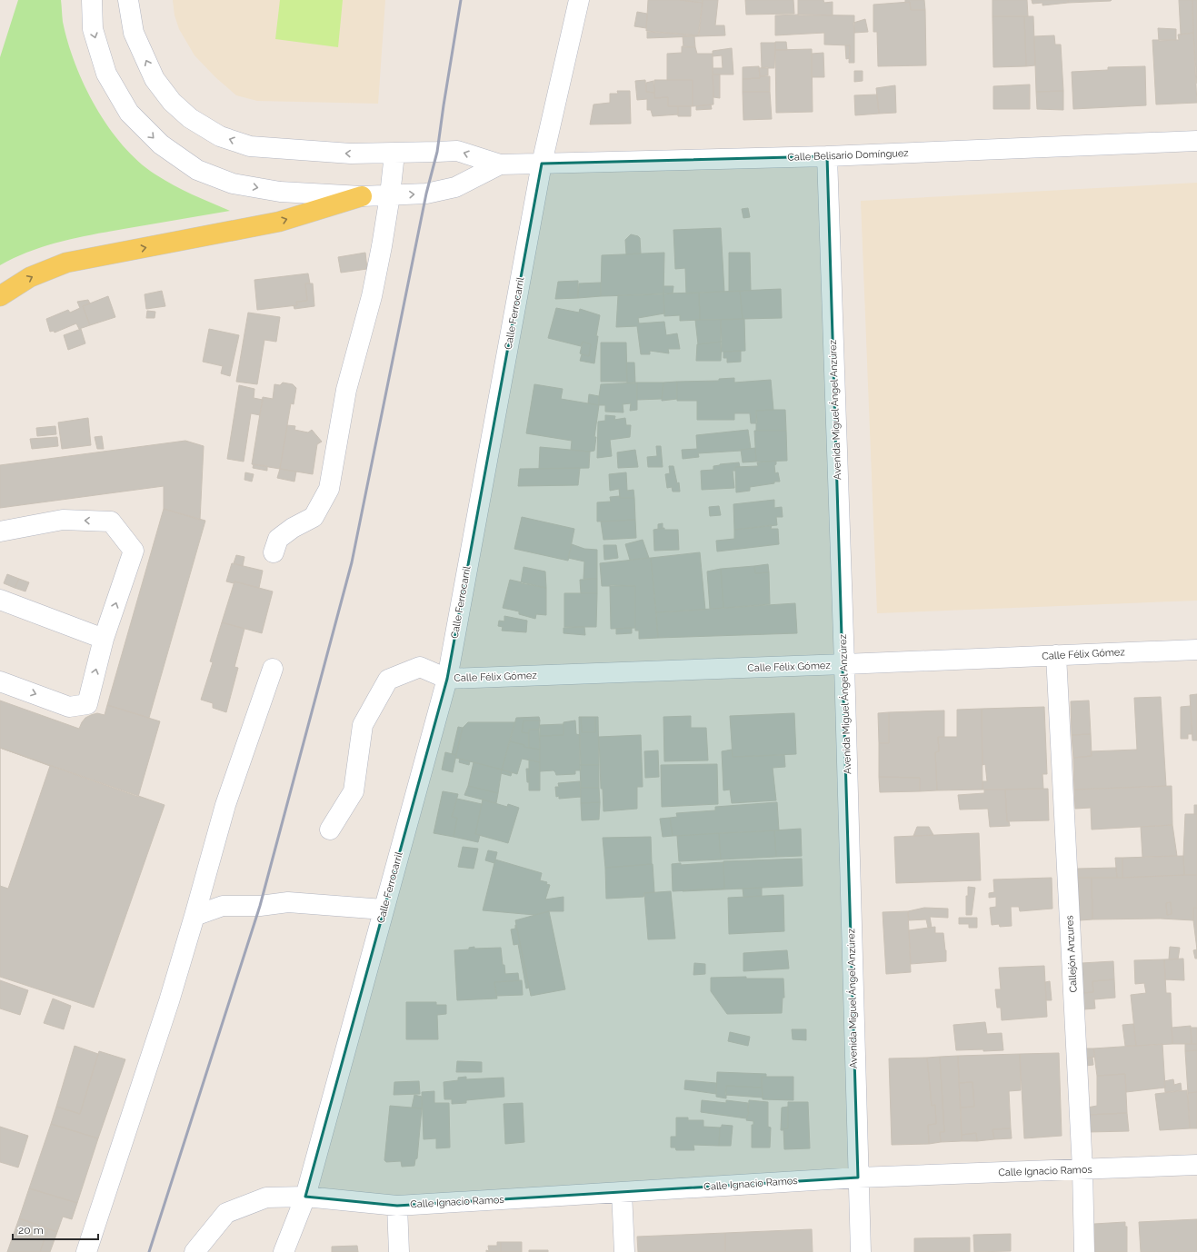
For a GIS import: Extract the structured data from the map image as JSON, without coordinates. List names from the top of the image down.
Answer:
{
  "streets": {
    "street": [
      "Calle Belisario Domínguez",
      "Calle Ferrocarril",
      "Avenida Miguel Ángel Anzúrez",
      "Calle Félix Gómez",
      "Callejón Anzures",
      "Calle Ignacio Ramos"
    ]
  },
  "crossings": [
    ["Calle Belisario Domínguez", "Calle Ferrocarril"],
    ["Calle Belisario Domínguez", "Avenida Miguel Ángel Anzúrez"],
    ["Calle Ferrocarril", "Calle Félix Gómez"],
    ["Calle Ferrocarril", "Calle Ignacio Ramos"],
    ["Avenida Miguel Ángel Anzúrez", "Calle Félix Gómez"],
    ["Avenida Miguel Ángel Anzúrez", "Calle Ignacio Ramos"],
    ["Calle Félix Gómez", "Callejón Anzures"],
    ["Callejón Anzures", "Calle Ignacio Ramos"]
  ],
  "scale_bar": "20 m"
}
